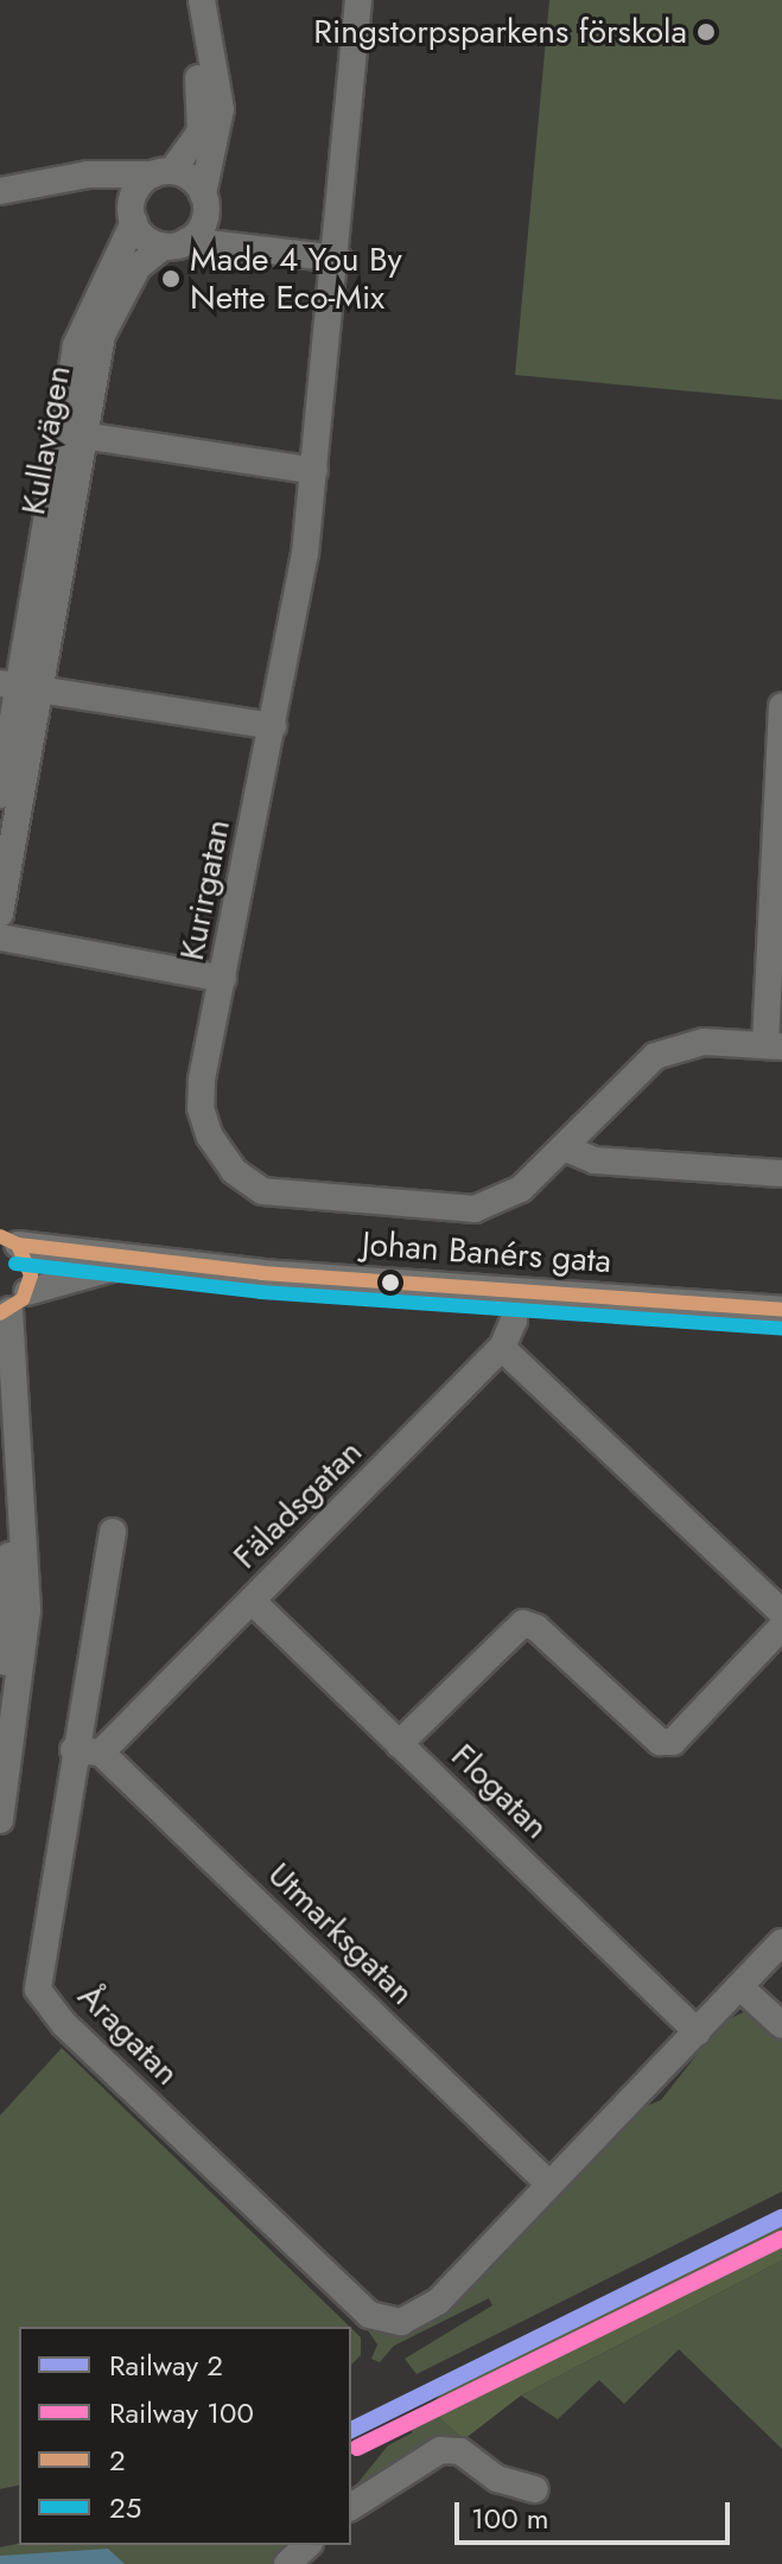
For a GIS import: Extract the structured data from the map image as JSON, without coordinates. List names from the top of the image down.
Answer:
{
  "streets": {
    "street": [
      "Kullavägen",
      "Kurirgatan",
      "Johan Banérs gata",
      "Fäladsgatan",
      "Flogatan",
      "Utmarksgatan",
      "Åragatan"
    ]
  },
  "crossings": [
    ["Johan Banérs gata", "Fäladsgatan"],
    ["Fäladsgatan", "Flogatan"],
    ["Fäladsgatan", "Utmarksgatan"],
    ["Fäladsgatan", "Åragatan"],
    ["Utmarksgatan", "Åragatan"]
  ],
  "places": ["Ringstorpsparkens förskola", "Made 4 You By Nette Eco-Mix"],
  "lines": [
    "transit line 2",
    "transit line 25",
    "rail line 2",
    "rail line 100"
  ],
  "legend": [
    "Railway 2",
    "Railway 100",
    "2",
    "25"
  ],
  "scale_bar": "100 m"
}
